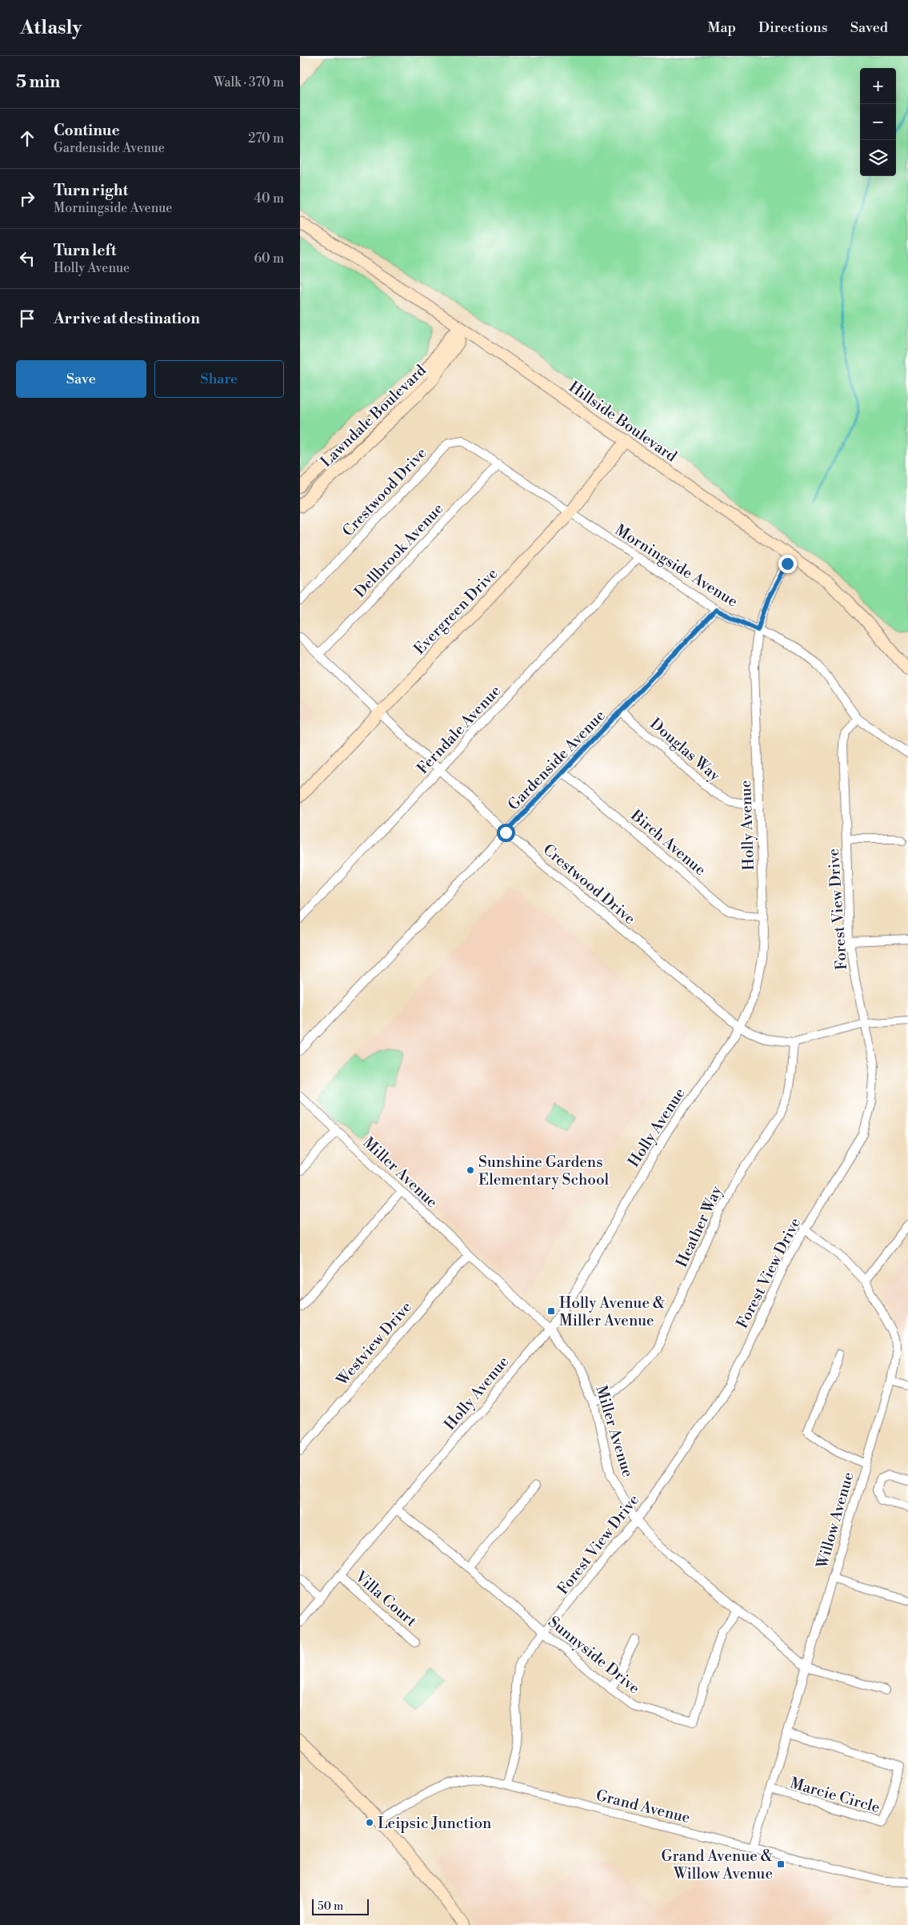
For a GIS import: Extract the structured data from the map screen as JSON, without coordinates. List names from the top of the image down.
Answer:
{
  "streets": {
    "street": [
      "Lawndale Boulevard",
      "Hillside Boulevard",
      "Crestwood Drive",
      "Dellbrook Avenue",
      "Morningside Avenue",
      "Evergreen Drive",
      "Ferndale Avenue",
      "Douglas Way",
      "Gardenside Avenue",
      "Holly Avenue",
      "Birch Avenue",
      "Forest View Drive",
      "Miller Avenue",
      "Heather Way",
      "Westview Drive",
      "Willow Avenue",
      "Villa Court",
      "Sunnyside Drive",
      "Marcie Circle",
      "Grand Avenue"
    ]
  },
  "crossings": [
    ["Lawndale Boulevard", "Hillside Boulevard"],
    ["Hillside Boulevard", "Evergreen Drive"],
    ["Hillside Boulevard", "Holly Avenue"],
    ["Crestwood Drive", "Dellbrook Avenue"],
    ["Crestwood Drive", "Morningside Avenue"],
    ["Crestwood Drive", "Evergreen Drive"],
    ["Crestwood Drive", "Ferndale Avenue"],
    ["Crestwood Drive", "Gardenside Avenue"],
    ["Crestwood Drive", "Holly Avenue"],
    ["Crestwood Drive", "Forest View Drive"],
    ["Crestwood Drive", "Heather Way"],
    ["Dellbrook Avenue", "Morningside Avenue"],
    ["Morningside Avenue", "Evergreen Drive"],
    ["Morningside Avenue", "Ferndale Avenue"],
    ["Morningside Avenue", "Gardenside Avenue"],
    ["Morningside Avenue", "Holly Avenue"],
    ["Morningside Avenue", "Forest View Drive"],
    ["Douglas Way", "Gardenside Avenue"],
    ["Douglas Way", "Holly Avenue"],
    ["Gardenside Avenue", "Birch Avenue"],
    ["Holly Avenue", "Birch Avenue"],
    ["Holly Avenue", "Miller Avenue"],
    ["Holly Avenue", "Villa Court"],
    ["Holly Avenue", "Sunnyside Drive"],
    ["Forest View Drive", "Miller Avenue"],
    ["Forest View Drive", "Willow Avenue"],
    ["Forest View Drive", "Sunnyside Drive"],
    ["Forest View Drive", "Grand Avenue"],
    ["Miller Avenue", "Heather Way"],
    ["Miller Avenue", "Westview Drive"],
    ["Miller Avenue", "Willow Avenue"],
    ["Miller Avenue", "Sunnyside Drive"],
    ["Willow Avenue", "Marcie Circle"],
    ["Willow Avenue", "Grand Avenue"]
  ],
  "places": {
    "other": ["Sunshine Gardens Elementary School", "Leipsic Junction"],
    "transit": ["Holly Avenue & Miller Avenue", "Grand Avenue & Willow Avenue"]
  },
  "scale_bar": "50 m",
  "page": {
    "header": "Atlasly",
    "nav": ["Map", "Directions", "Saved"],
    "heading": ["5 min", "Walk · 370 m"],
    "map_buttons": ["+", "−"],
    "list": [
      ["Continue", "Gardenside Avenue", "270 m"],
      ["Turn right", "Morningside Avenue", "40 m"],
      ["Turn left", "Holly Avenue", "60 m"],
      "Arrive at destination"
    ],
    "buttons": ["Save", "Share"],
    "scale": "50 m"
  }
}
